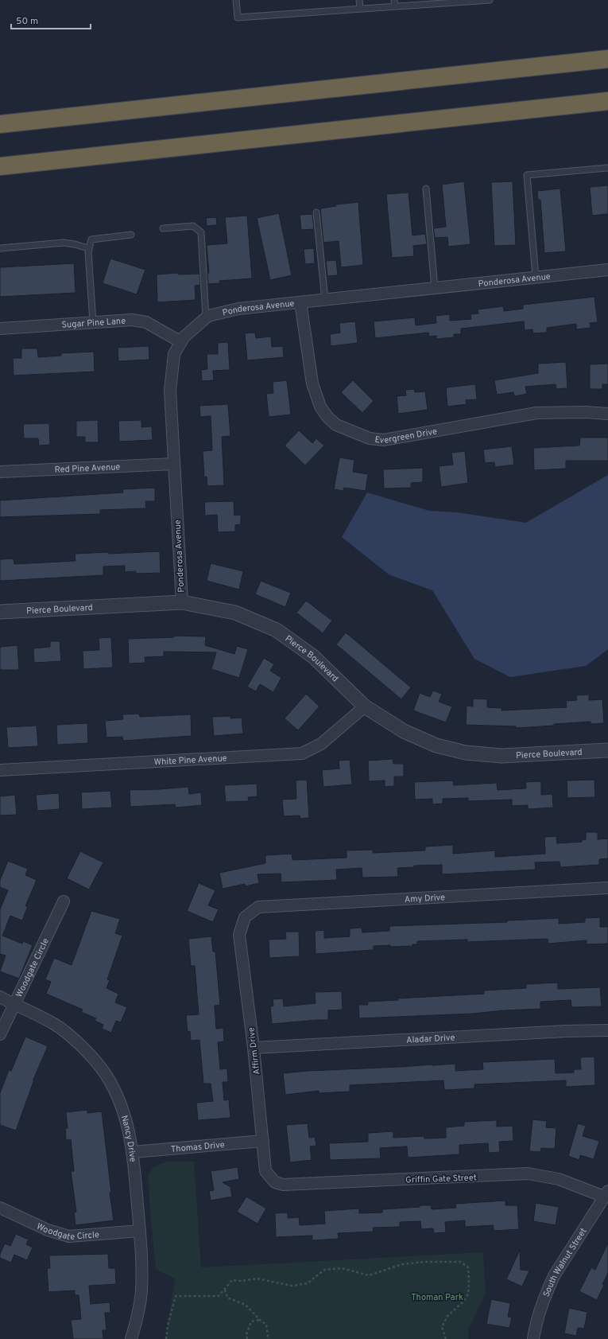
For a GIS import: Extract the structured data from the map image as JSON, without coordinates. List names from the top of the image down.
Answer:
{
  "streets": {
    "street": [
      "Ponderosa Avenue",
      "Sugar Pine Lane",
      "Evergreen Drive",
      "Red Pine Avenue",
      "Pierce Boulevard",
      "White Pine Avenue",
      "Amy Drive",
      "Woodgate Circle",
      "Aladar Drive",
      "Affirm Drive",
      "Nancy Drive",
      "Thomas Drive",
      "Griffin Gate Street",
      "South Walnut Street"
    ]
  },
  "crossings": [
    ["Ponderosa Avenue", "Sugar Pine Lane"],
    ["Ponderosa Avenue", "Evergreen Drive"],
    ["Ponderosa Avenue", "Red Pine Avenue"],
    ["Ponderosa Avenue", "Pierce Boulevard"],
    ["Pierce Boulevard", "White Pine Avenue"],
    ["Amy Drive", "Affirm Drive"],
    ["Woodgate Circle", "Nancy Drive"],
    ["Aladar Drive", "Affirm Drive"],
    ["Affirm Drive", "Thomas Drive"],
    ["Affirm Drive", "Griffin Gate Street"],
    ["Nancy Drive", "Thomas Drive"],
    ["Griffin Gate Street", "South Walnut Street"]
  ],
  "parks": ["Thoman Park"],
  "scale_bar": "50 m"
}
